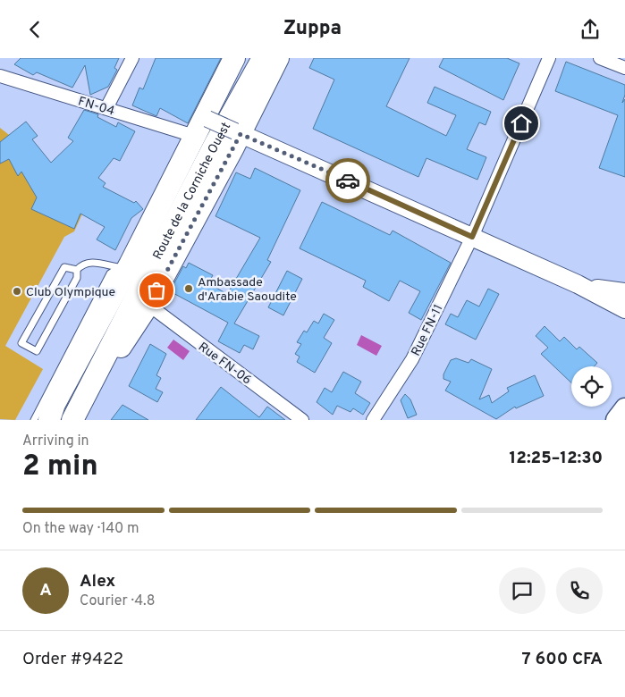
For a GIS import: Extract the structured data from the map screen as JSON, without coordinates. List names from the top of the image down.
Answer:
{
  "streets": {
    "highway": ["Route de la Corniche Ouest"],
    "street": ["FN-04", "Rue FN-11", "Rue FN-06"]
  },
  "places": ["Ambassade d'Arabie Saoudite", "Club Olympique"],
  "page": {
    "header": "Zuppa",
    "heading": ["2 min", "Arriving in", "12:25–12:30"],
    "panel": [
      "Alex",
      "Courier · 4.8",
      "Order #9422",
      "7 600 CFA"
    ],
    "bar": "On the way · 140 m",
    "round": "A"
  }
}
